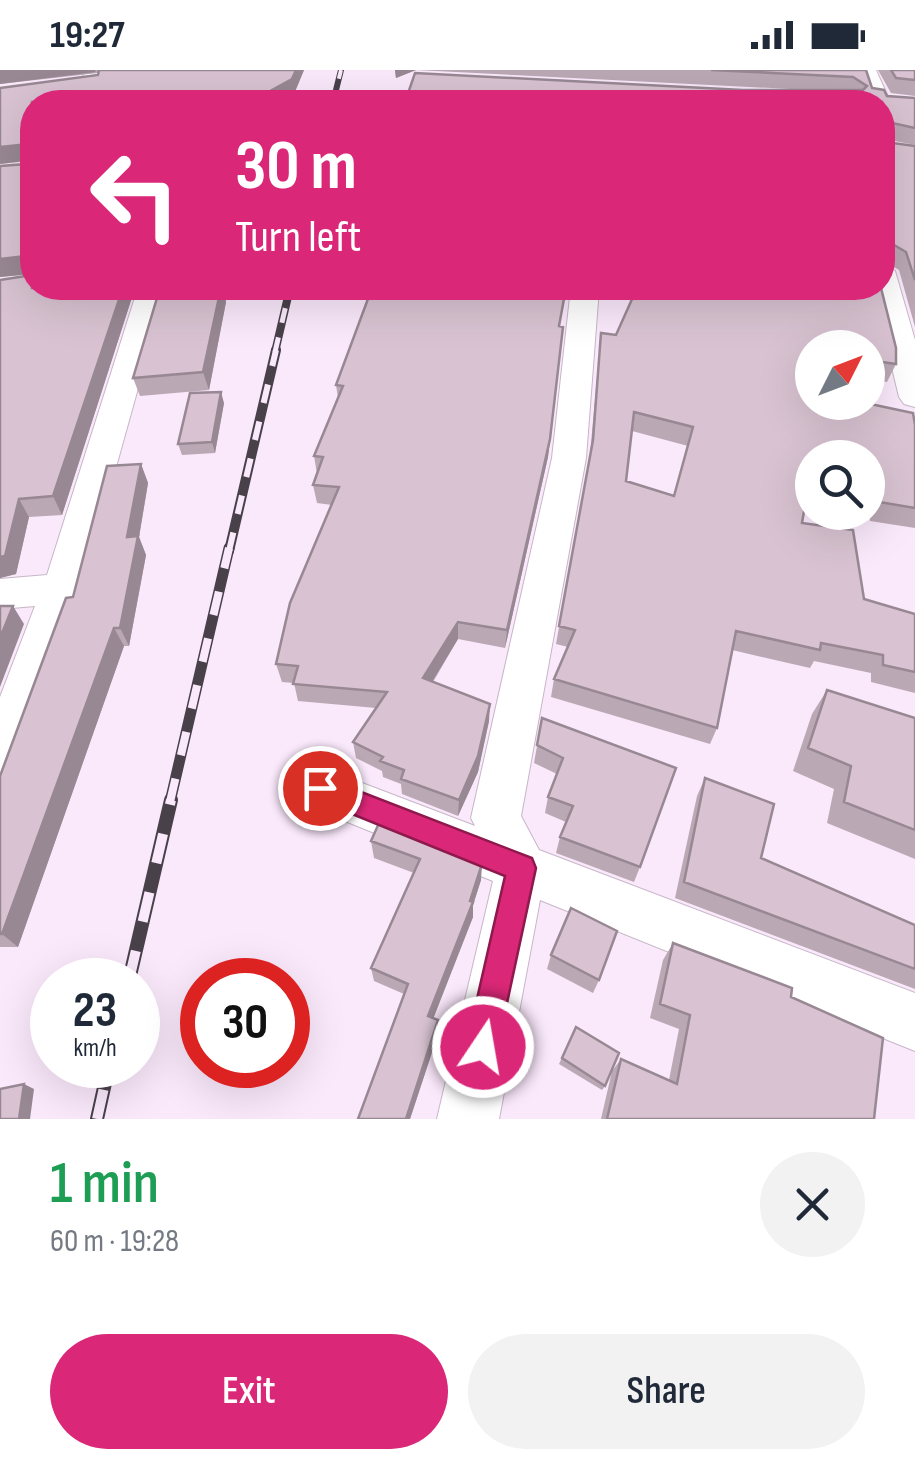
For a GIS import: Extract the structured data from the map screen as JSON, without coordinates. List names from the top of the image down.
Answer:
{
  "north": "top right",
  "page": {
    "status": "19:27",
    "turn": ["30 m", "Turn left"],
    "speed": "23 km/h",
    "limit": "30",
    "heading": ["1 min", "60 m · 19:28"],
    "buttons": ["Exit", "Share"]
  }
}
